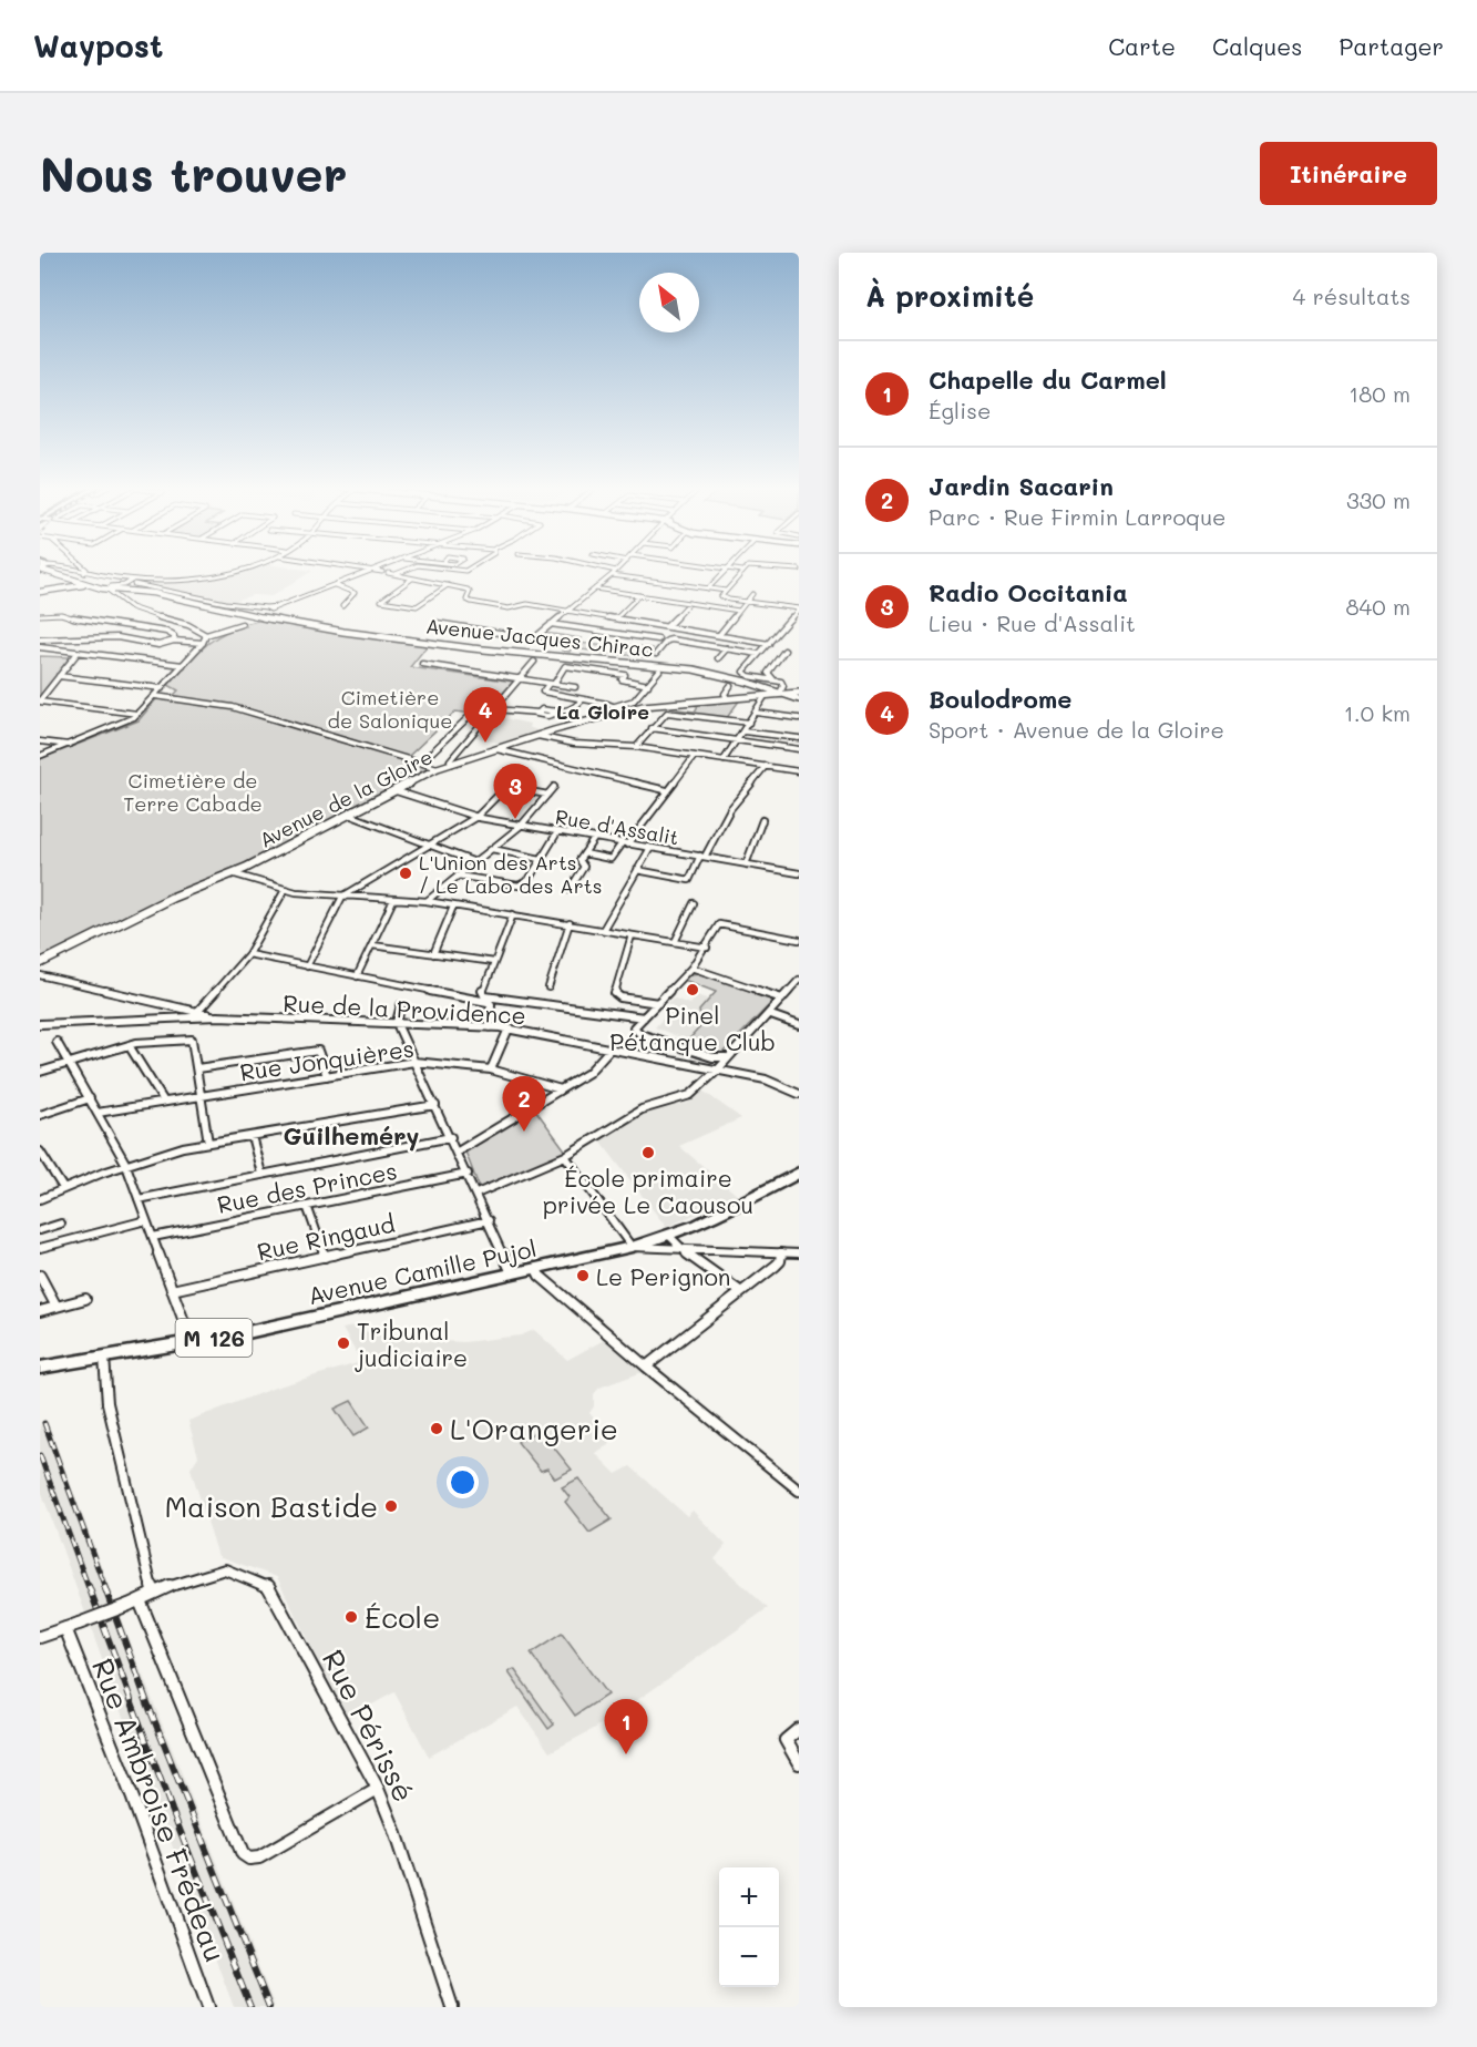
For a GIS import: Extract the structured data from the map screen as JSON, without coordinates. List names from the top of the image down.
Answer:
{
  "streets": {
    "main road": [
      "Avenue Jacques Chirac",
      "Avenue de la Gloire",
      "Avenue Camille Pujol",
      "M 126"
    ],
    "street": [
      "Rue d'Assalit",
      "Rue de la Providence",
      "Rue Jonquières",
      "Rue des Princes",
      "Rue Ringaud",
      "Rue Périssé",
      "Rue Ambroise Frédeau"
    ]
  },
  "crossings": [
    ["Avenue Jacques Chirac", "Avenue de la Gloire"],
    ["Avenue de la Gloire", "Rue d'Assalit"],
    ["Rue Périssé", "Rue Ambroise Frédeau"]
  ],
  "districts": ["La Gloire", "Guilheméry"],
  "parks": ["Cimetière de Salonique", "Cimetière de Terre Cabade"],
  "places": [
    "L'Union des Arts / Le Labo des Arts",
    "Pinel Pétanque Club",
    "École primaire privée Le Caousou",
    "Le Perignon",
    "Tribunal judiciaire",
    "L'Orangerie",
    "Maison Bastide",
    "École"
  ],
  "north": "top left",
  "page": {
    "header": "Waypost",
    "nav": ["Carte", "Calques", "Partager"],
    "buttons": "Itinéraire",
    "title": "Nous trouver",
    "heading": ["À proximité", "4 résultats"],
    "list": [
      {
        "mark": "1",
        "name": "Chapelle du Carmel",
        "note": "Église",
        "value": "180 m"
      },
      {
        "mark": "2",
        "name": "Jardin Sacarin",
        "note": "Parc · Rue Firmin Larroque",
        "value": "330 m"
      },
      {
        "mark": "3",
        "name": "Radio Occitania",
        "note": "Lieu · Rue d'Assalit",
        "value": "840 m"
      },
      {
        "mark": "4",
        "name": "Boulodrome",
        "note": "Sport · Avenue de la Gloire",
        "value": "1.0 km"
      }
    ],
    "pins": [
      "4",
      "3",
      "2",
      "1"
    ],
    "map_buttons": ["+", "−"]
  }
}
